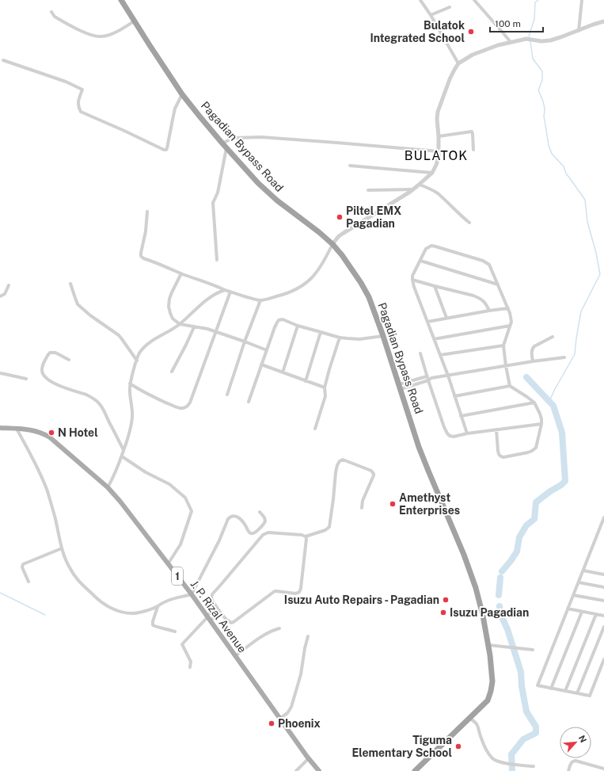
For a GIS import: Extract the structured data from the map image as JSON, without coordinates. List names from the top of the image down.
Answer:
{
  "streets": {
    "highway": ["Pagadian Bypass Road"],
    "main road": ["1", "J. P. Rizal Avenue"]
  },
  "districts": ["BULATOK"],
  "places": [
    "Bulatok Integrated School",
    "Piltel EMX Pagadian",
    "N Hotel",
    "Amethyst Enterprises",
    "Isuzu Auto Repairs - Pagadian",
    "Isuzu Pagadian",
    "Phoenix",
    "Tiguma Elementary School"
  ],
  "scale_bar": "100 m",
  "north": "top right"
}
